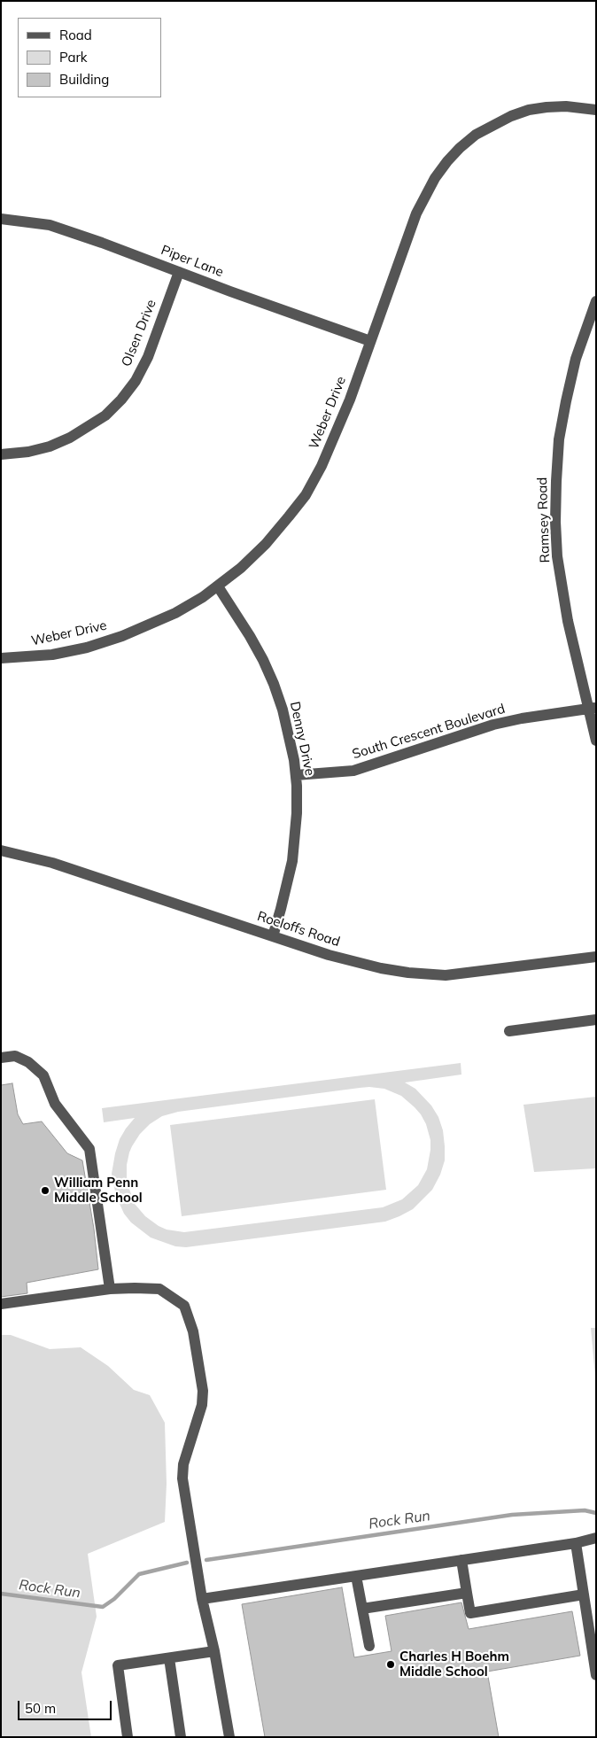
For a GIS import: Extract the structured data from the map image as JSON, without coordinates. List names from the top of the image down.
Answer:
{
  "streets": {
    "street": [
      "Piper Lane",
      "Olsen Drive",
      "Weber Drive",
      "Ramsey Road",
      "South Crescent Boulevard",
      "Denny Drive",
      "Roeloffs Road"
    ]
  },
  "crossings": [
    ["Piper Lane", "Olsen Drive"],
    ["Piper Lane", "Weber Drive"],
    ["Weber Drive", "Denny Drive"],
    ["Ramsey Road", "South Crescent Boulevard"],
    ["South Crescent Boulevard", "Denny Drive"],
    ["Denny Drive", "Roeloffs Road"]
  ],
  "water": ["Rock Run"],
  "places": ["William Penn Middle School", "Charles H Boehm Middle School"],
  "legend": ["Road", "Park", "Building"],
  "scale_bar": "50 m"
}
